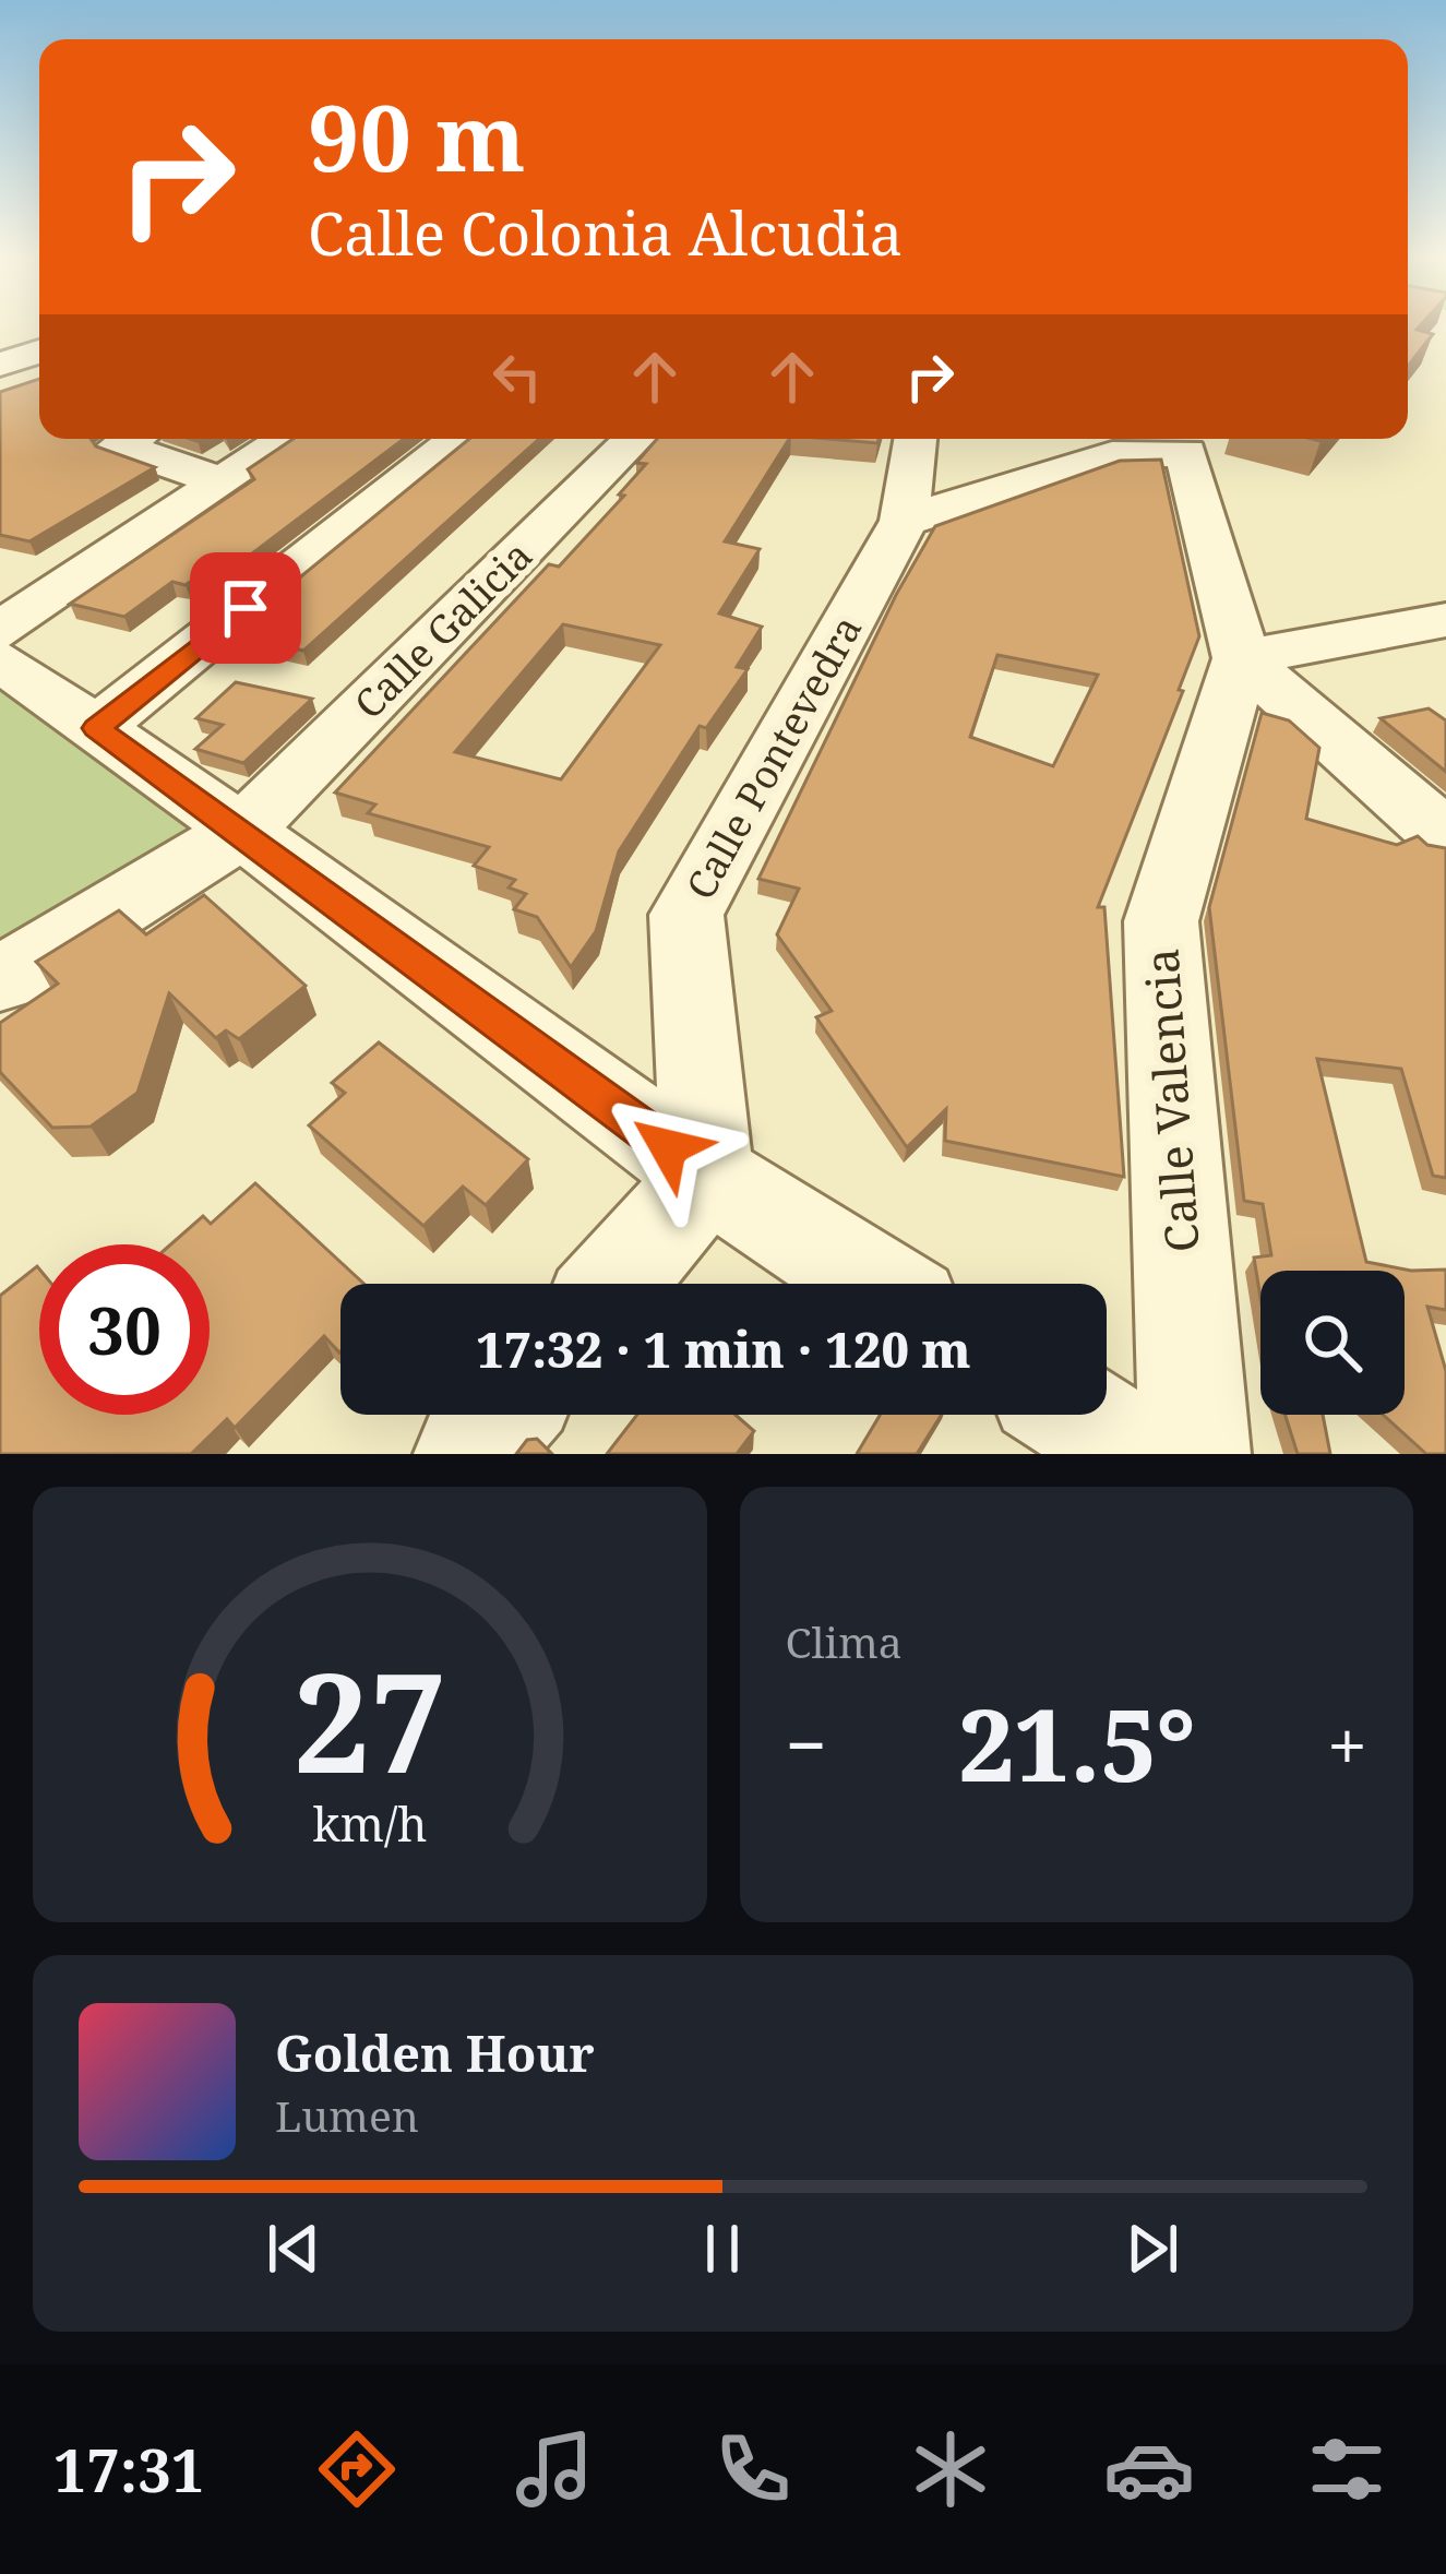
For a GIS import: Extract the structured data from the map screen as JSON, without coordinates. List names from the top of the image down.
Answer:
{
  "streets": {
    "street": ["Calle Galicia", "Calle Pontevedra", "Calle Valencia"]
  },
  "page": {
    "turn": ["90 m", "Calle Colonia Alcudia"],
    "limit": "30",
    "trip": "17:32 · 1 min · 120 m",
    "tile": "Clima",
    "heat": ["−", "21.5°", "+"],
    "song": ["Golden Hour", "Lumen"],
    "tabs": "17:31",
    "gauge": ["27", "km/h"]
  }
}
